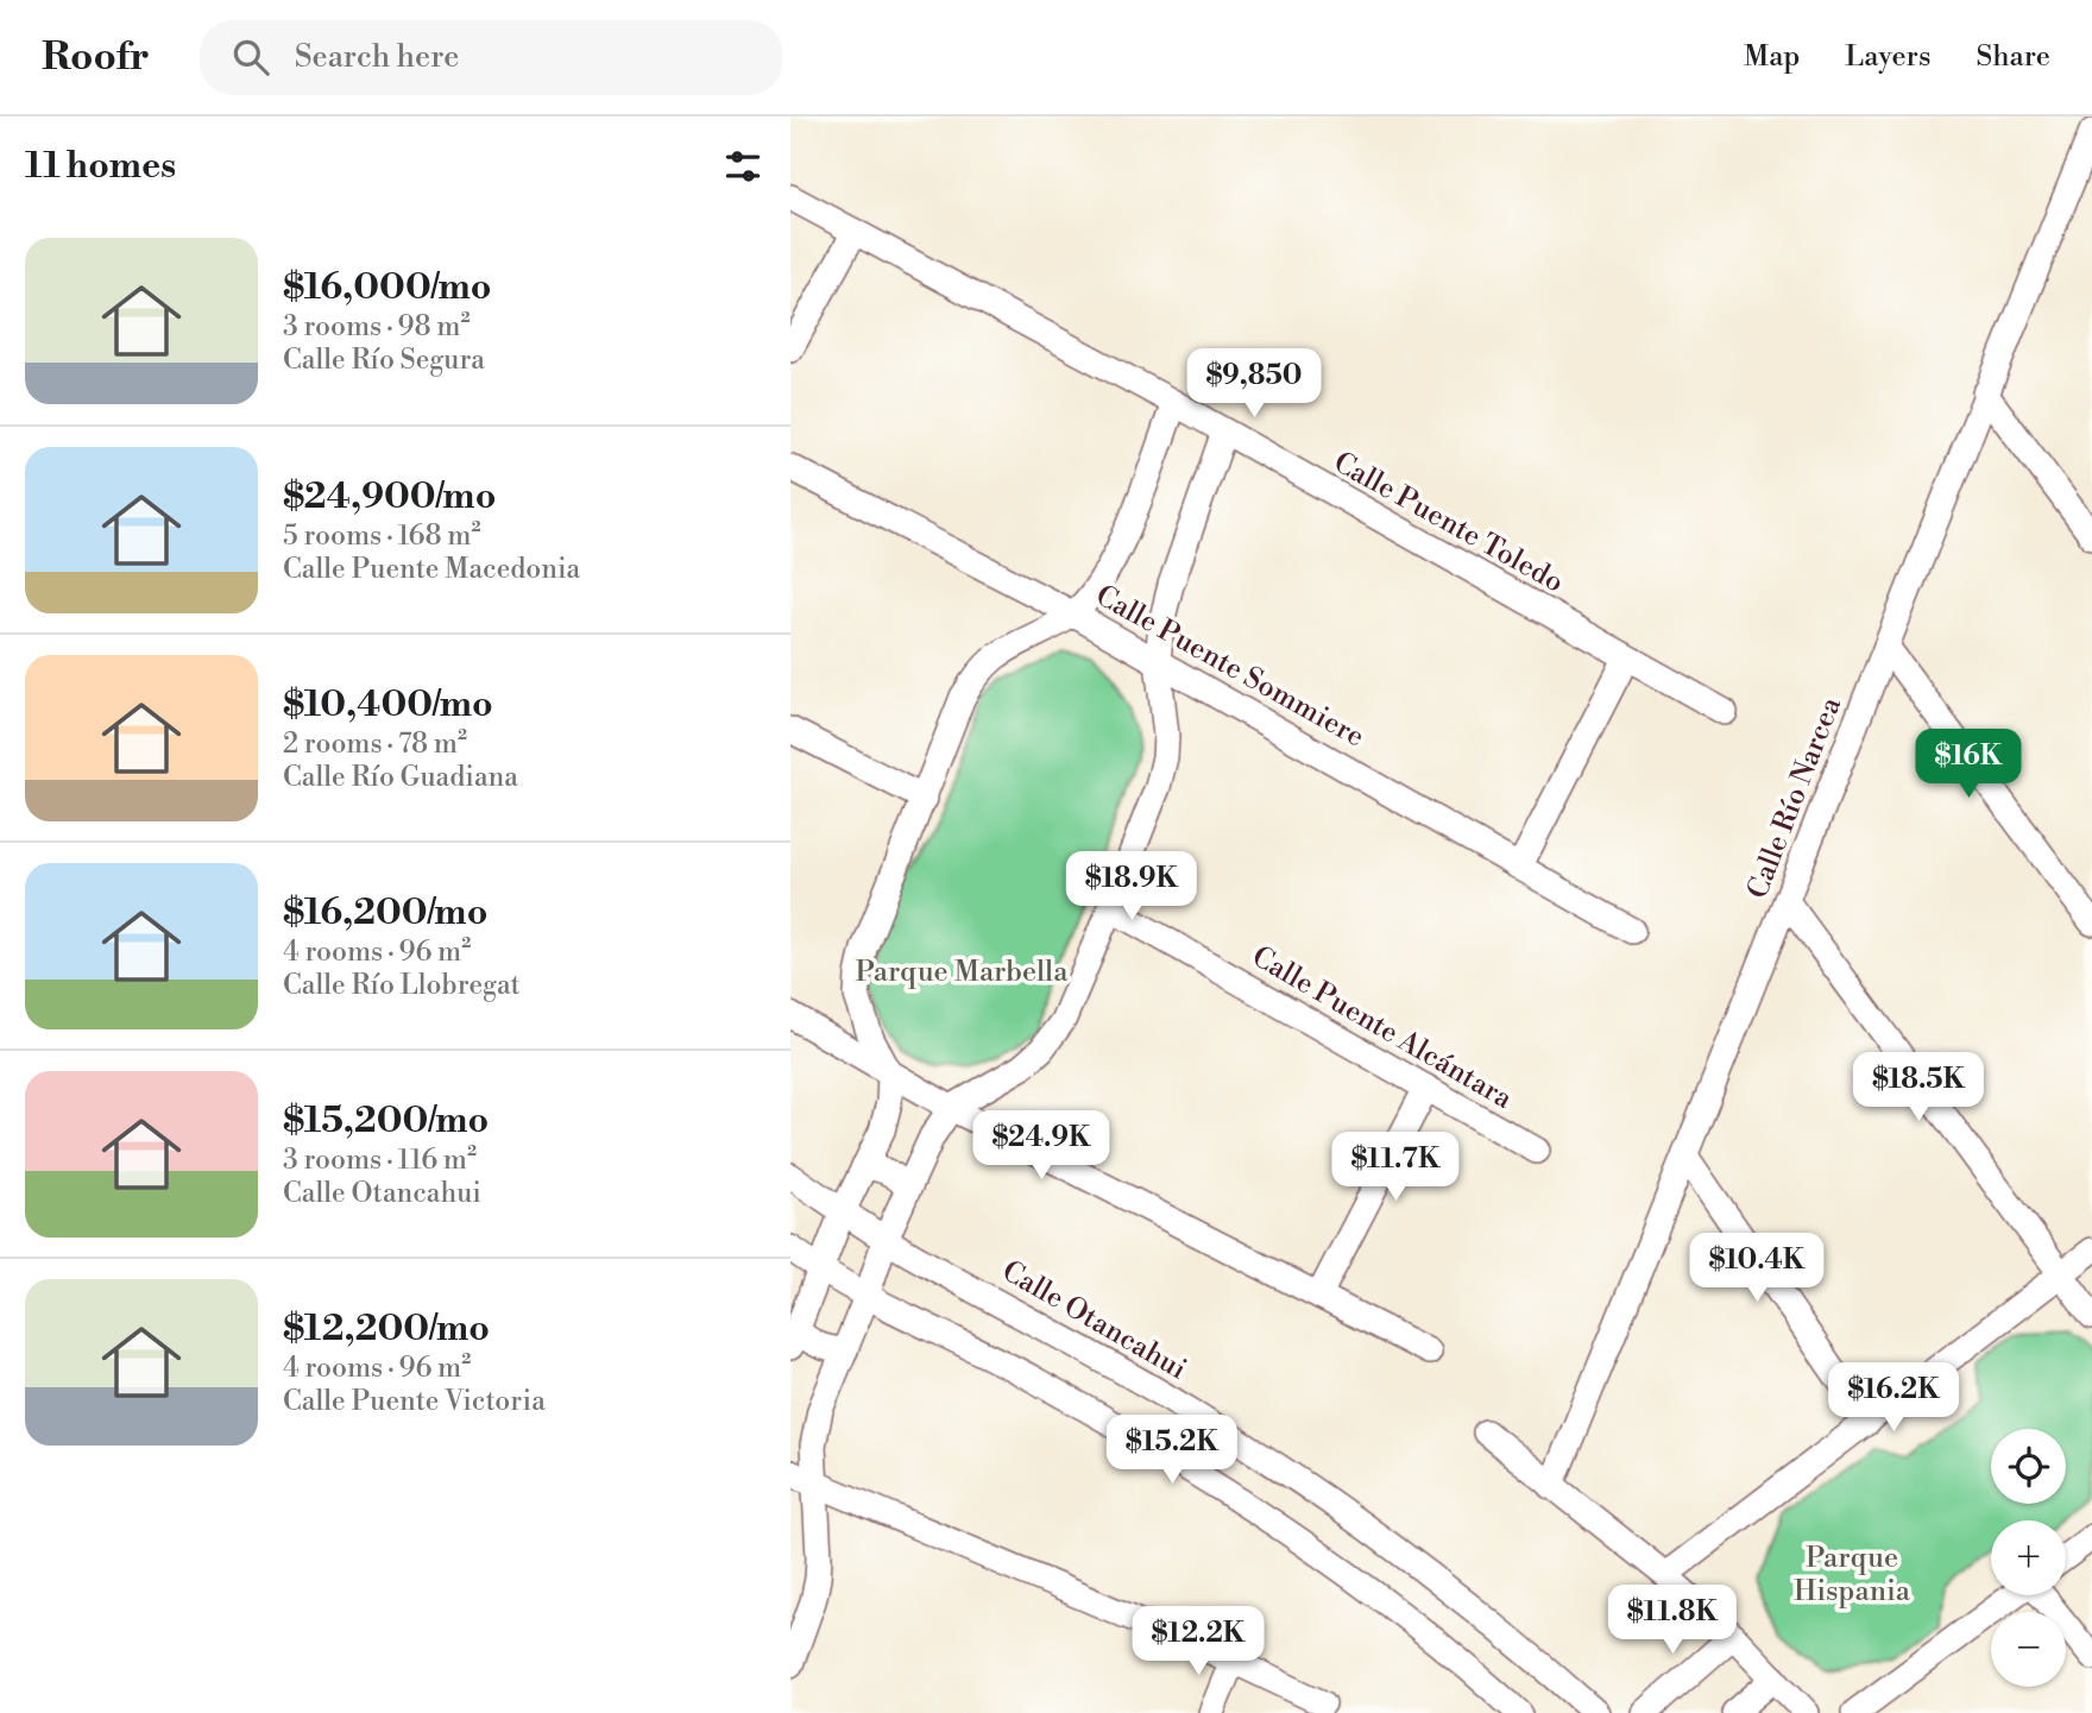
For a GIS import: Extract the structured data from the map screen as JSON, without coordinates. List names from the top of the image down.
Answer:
{
  "streets": {
    "street": [
      "Calle Puente Toledo",
      "Calle Puente Sommiere",
      "Calle Río Narcea",
      "Calle Puente Alcántara",
      "Calle Otancahui"
    ]
  },
  "parks": ["Parque Marbella", "Parque Hispania"],
  "page": {
    "header": "Roofr",
    "search": "Search here",
    "nav": ["Map", "Layers", "Share"],
    "heading": "11 homes",
    "list": [
      {
        "name": "$16,000/mo",
        "note": "3 rooms · 98 m² · Calle Río Segura"
      },
      {
        "name": "$24,900/mo",
        "note": "5 rooms · 168 m² · Calle Puente Macedonia"
      },
      {
        "name": "$10,400/mo",
        "note": "2 rooms · 78 m² · Calle Río Guadiana"
      },
      {
        "name": "$16,200/mo",
        "note": "4 rooms · 96 m² · Calle Río Llobregat"
      },
      {
        "name": "$15,200/mo",
        "note": "3 rooms · 116 m² · Calle Otancahui"
      },
      {
        "name": "$12,200/mo",
        "note": "4 rooms · 96 m² · Calle Puente Victoria"
      }
    ],
    "price": [
      "$9,850",
      "$16K",
      "$18.9K",
      "$18.5K",
      "$24.9K",
      "$11.7K",
      "$10.4K",
      "$16.2K",
      "$15.2K",
      "$11.8K",
      "$12.2K"
    ],
    "map_buttons": ["+", "−"]
  }
}
